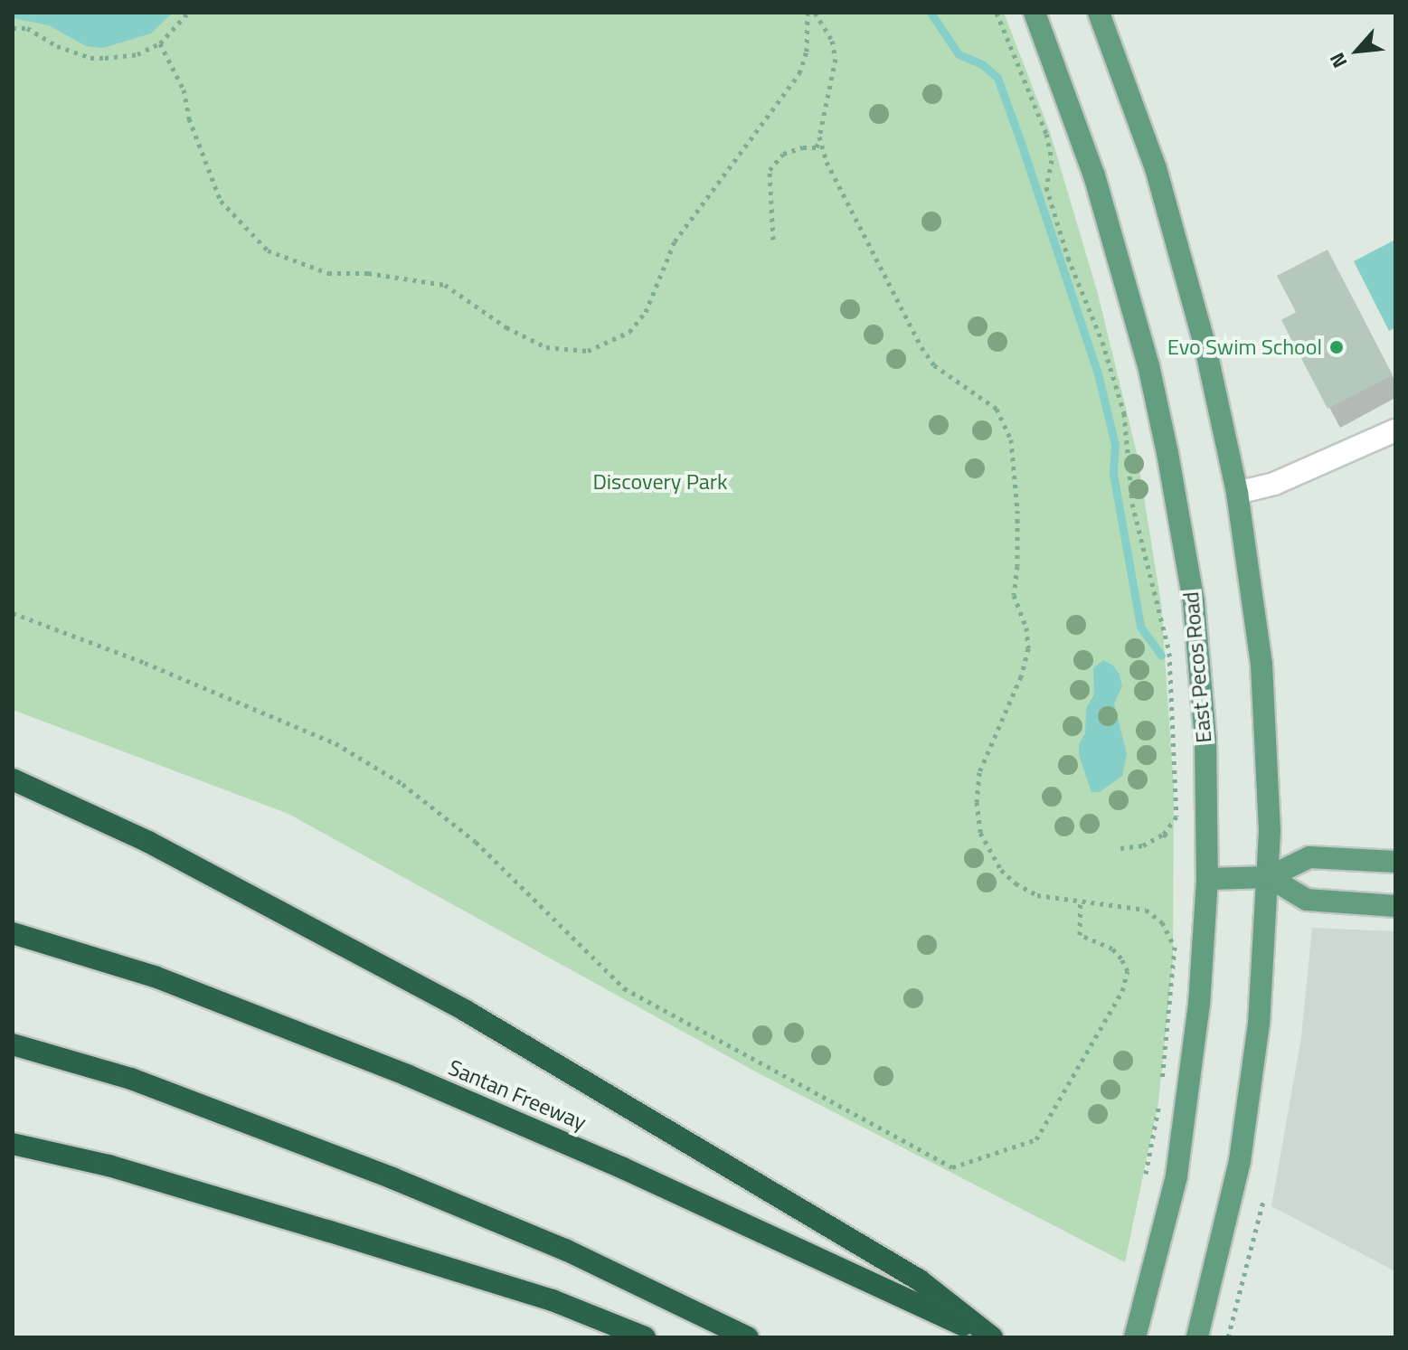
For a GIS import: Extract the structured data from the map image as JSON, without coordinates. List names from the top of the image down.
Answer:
{
  "streets": {
    "highway": ["Santan Freeway"],
    "main road": ["East Pecos Road"]
  },
  "parks": ["Discovery Park"],
  "places": ["Evo Swim School"],
  "north": "bottom left"
}
